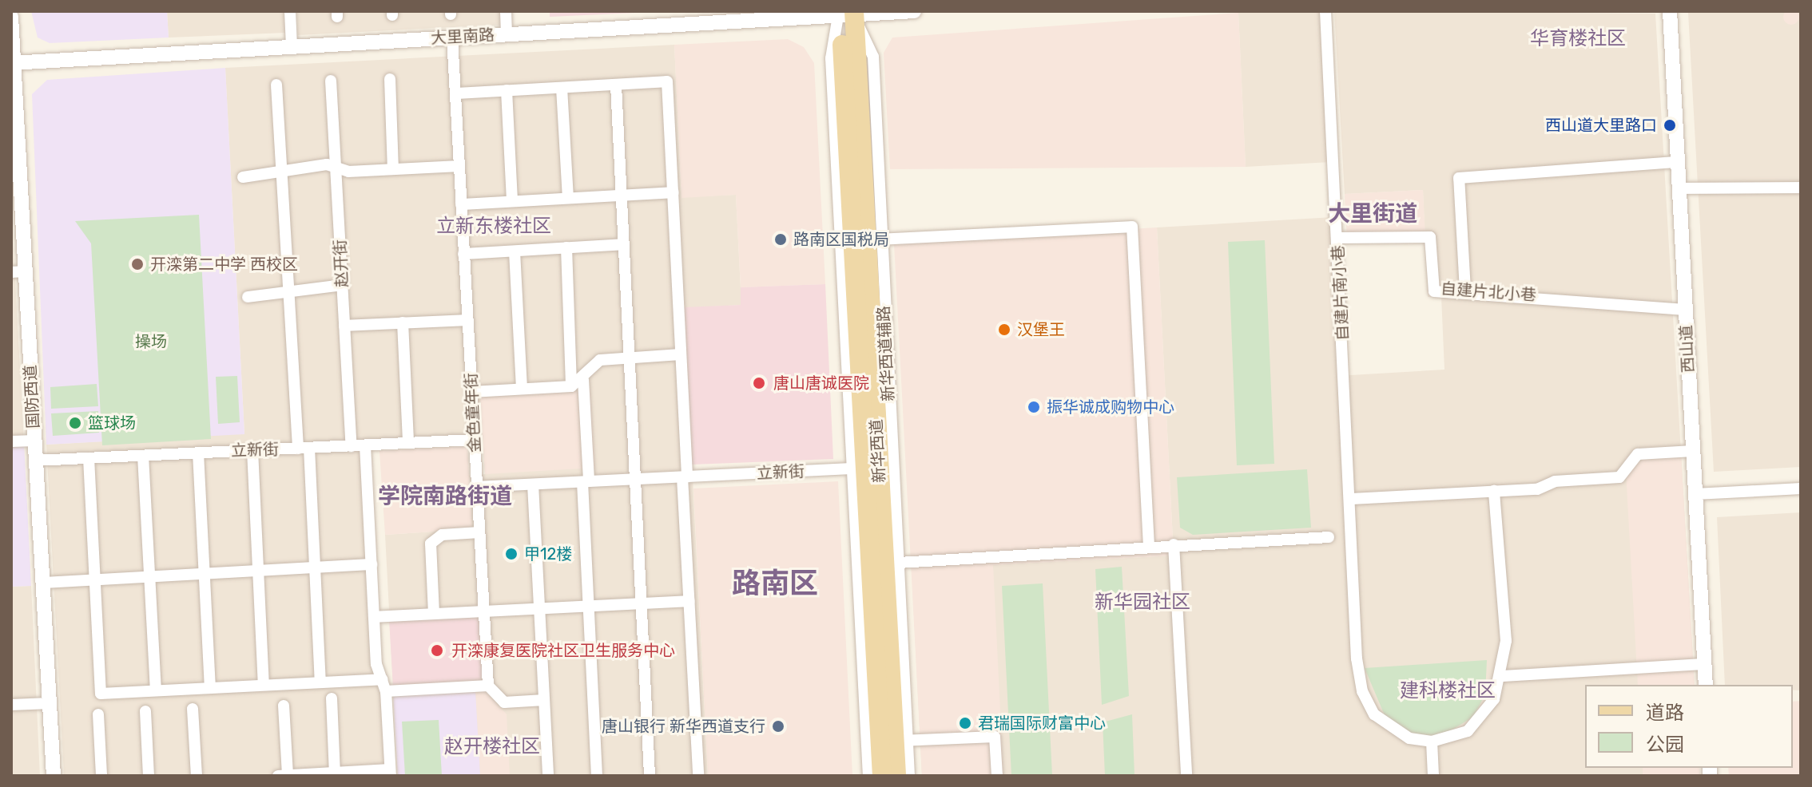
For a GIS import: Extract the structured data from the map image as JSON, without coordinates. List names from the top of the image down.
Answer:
{
  "streets": {
    "main road": ["新华西道"],
    "street": [
      "大里南路",
      "赵开街",
      "自建片北小巷",
      "自建片南小巷",
      "西山道",
      "新华西道辅路",
      "国防西道",
      "金色童年街",
      "立新街"
    ]
  },
  "crossings": [
    ["大里南路", "新华西道辅路"],
    ["大里南路", "国防西道"],
    ["大里南路", "金色童年街"],
    ["大里南路", "新华西道"],
    ["赵开街", "立新街"],
    ["自建片北小巷", "自建片南小巷"],
    ["自建片北小巷", "西山道"],
    ["新华西道辅路", "新华西道"],
    ["国防西道", "立新街"],
    ["金色童年街", "立新街"]
  ],
  "districts": [
    "华育楼社区",
    "大里街道",
    "立新东楼社区",
    "学院南路街道",
    "路南区",
    "新华园社区",
    "建科楼社区",
    "赵开楼社区"
  ],
  "parks": ["操场"],
  "places": [
    "西山道大里路口",
    "路南区国税局",
    "开滦第二中学 西校区",
    "汉堡王",
    "唐山唐诚医院",
    "振华诚成购物中心",
    "篮球场",
    "甲12楼",
    "开滦康复医院社区卫生服务中心",
    "君瑞国际财富中心",
    "唐山银行 新华西道支行"
  ],
  "legend": ["道路", "公园"]
}
